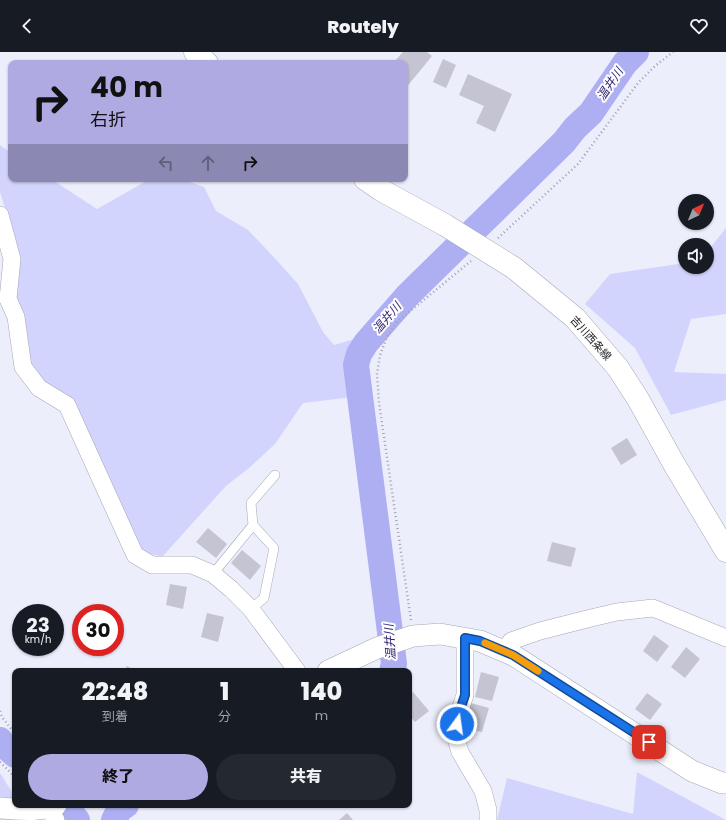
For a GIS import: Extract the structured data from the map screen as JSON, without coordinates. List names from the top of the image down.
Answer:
{
  "streets": {
    "main road": ["吉川西条線"]
  },
  "water": ["温井川"],
  "north": "top right",
  "page": {
    "header": "Routely",
    "turn": ["40 m", "右折"],
    "speed": "23 km/h",
    "limit": "30",
    "eta": [
      "22:48",
      "到着",
      "1",
      "分",
      "140",
      "m"
    ],
    "buttons": ["終了", "共有"]
  }
}
